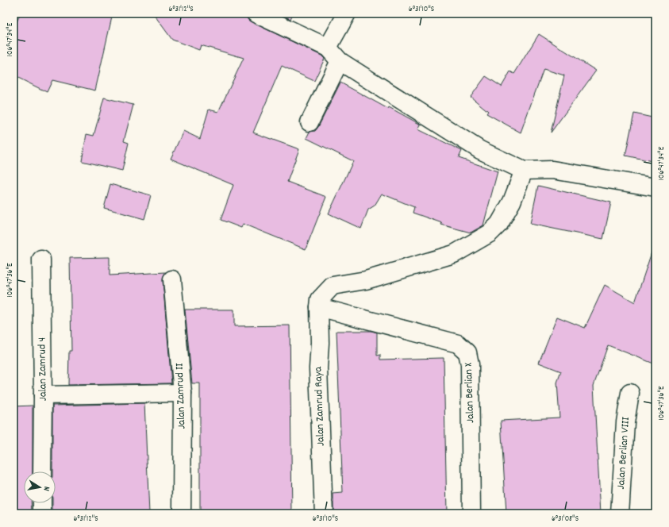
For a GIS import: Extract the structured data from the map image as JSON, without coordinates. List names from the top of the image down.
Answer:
{
  "streets": {
    "street": [
      "Jalan Zamrud 4",
      "Jalan Berlian X",
      "Jalan Zamrud II",
      "Jalan Zamrud Raya",
      "Jalan Berlian VIII"
    ]
  },
  "crossings": [
    ["Jalan Berlian X", "Jalan Zamrud Raya"]
  ],
  "north": "right",
  "coordinates": [
    "6°31'12\"S",
    "6°31'10\"S",
    "106°47'34\"E",
    "106°47'36\"E",
    "6°31'08\"S"
  ]
}
